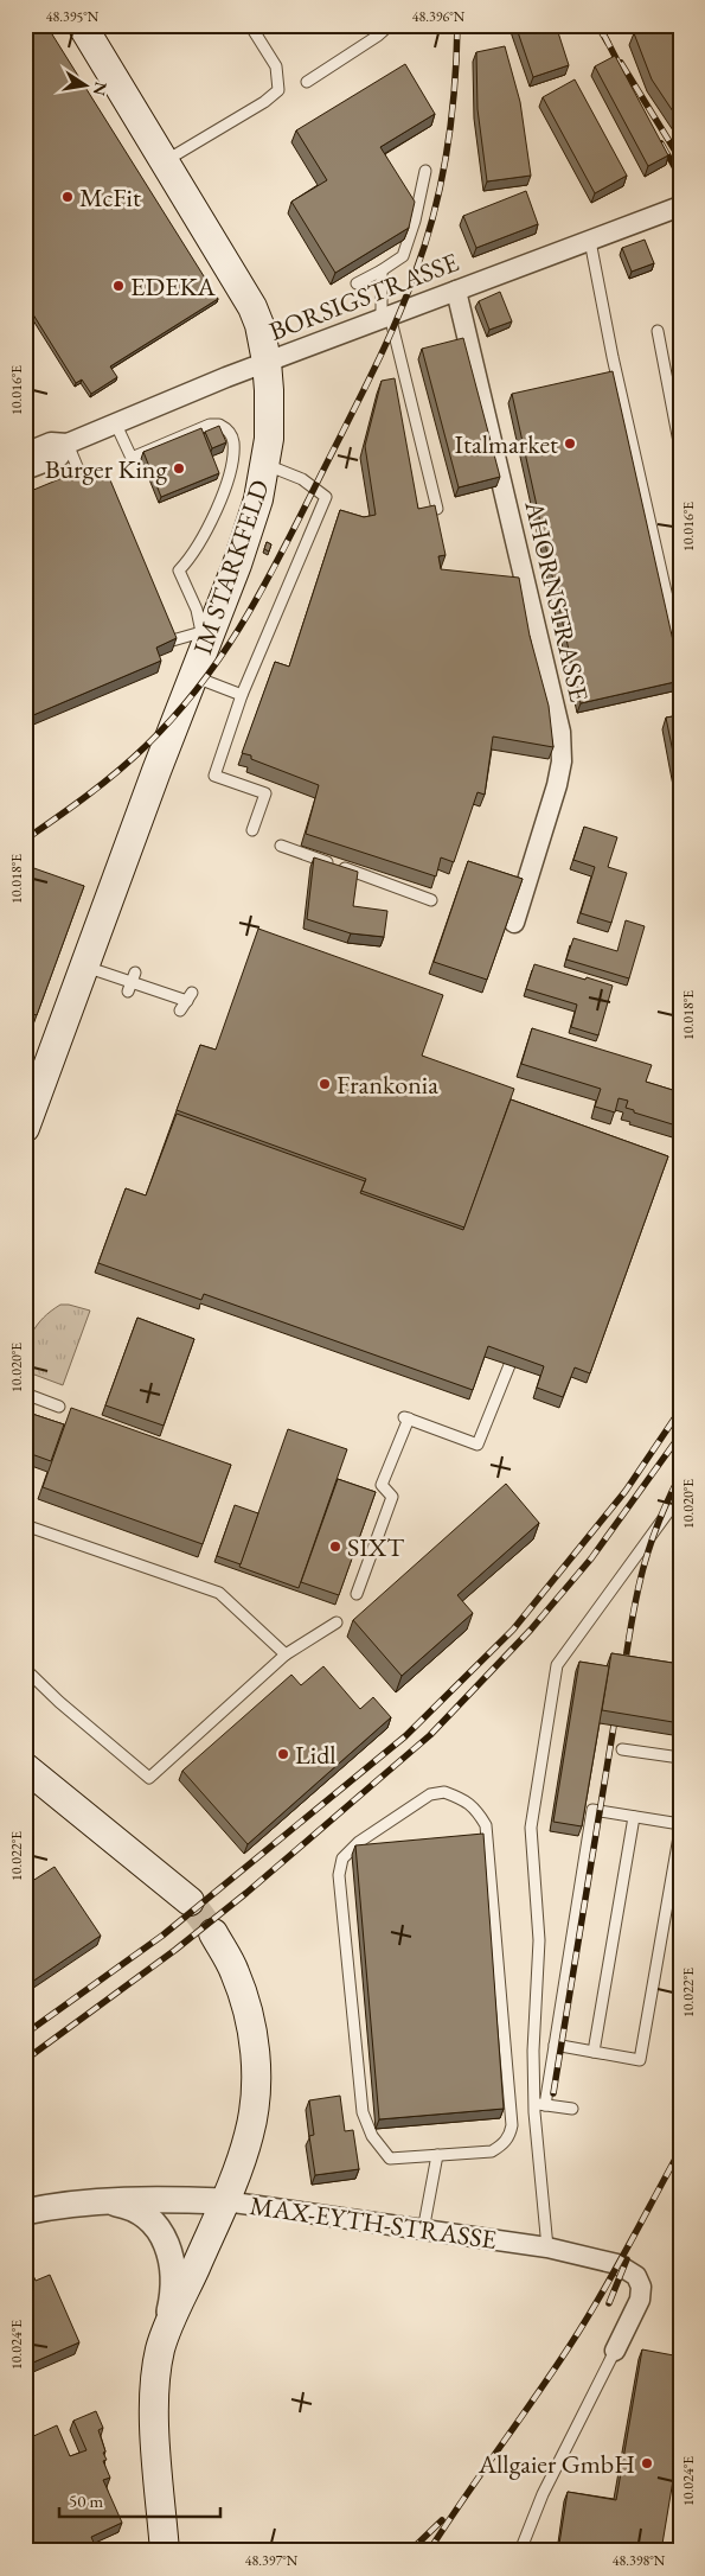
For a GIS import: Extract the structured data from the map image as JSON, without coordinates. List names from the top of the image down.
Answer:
{
  "streets": {
    "main road": ["IM STARKFELD"],
    "street": ["BORSIGSTRASSE", "AHORNSTRASSE", "MAX-EYTH-STRASSE"]
  },
  "crossings": [
    ["BORSIGSTRASSE", "IM STARKFELD"],
    ["BORSIGSTRASSE", "AHORNSTRASSE"]
  ],
  "places": [
    "McFit",
    "EDEKA",
    "Italmarket",
    "Burger King",
    "Frankonia",
    "SIXT",
    "Lidl",
    "Allgaier GmbH"
  ],
  "scale_bar": "50 m",
  "north": "right",
  "coordinates": [
    "48.395°N",
    "48.396°N",
    "10.016°E",
    "10.018°E",
    "10.020°E",
    "10.022°E",
    "10.024°E",
    "48.397°N",
    "48.398°N"
  ]
}
